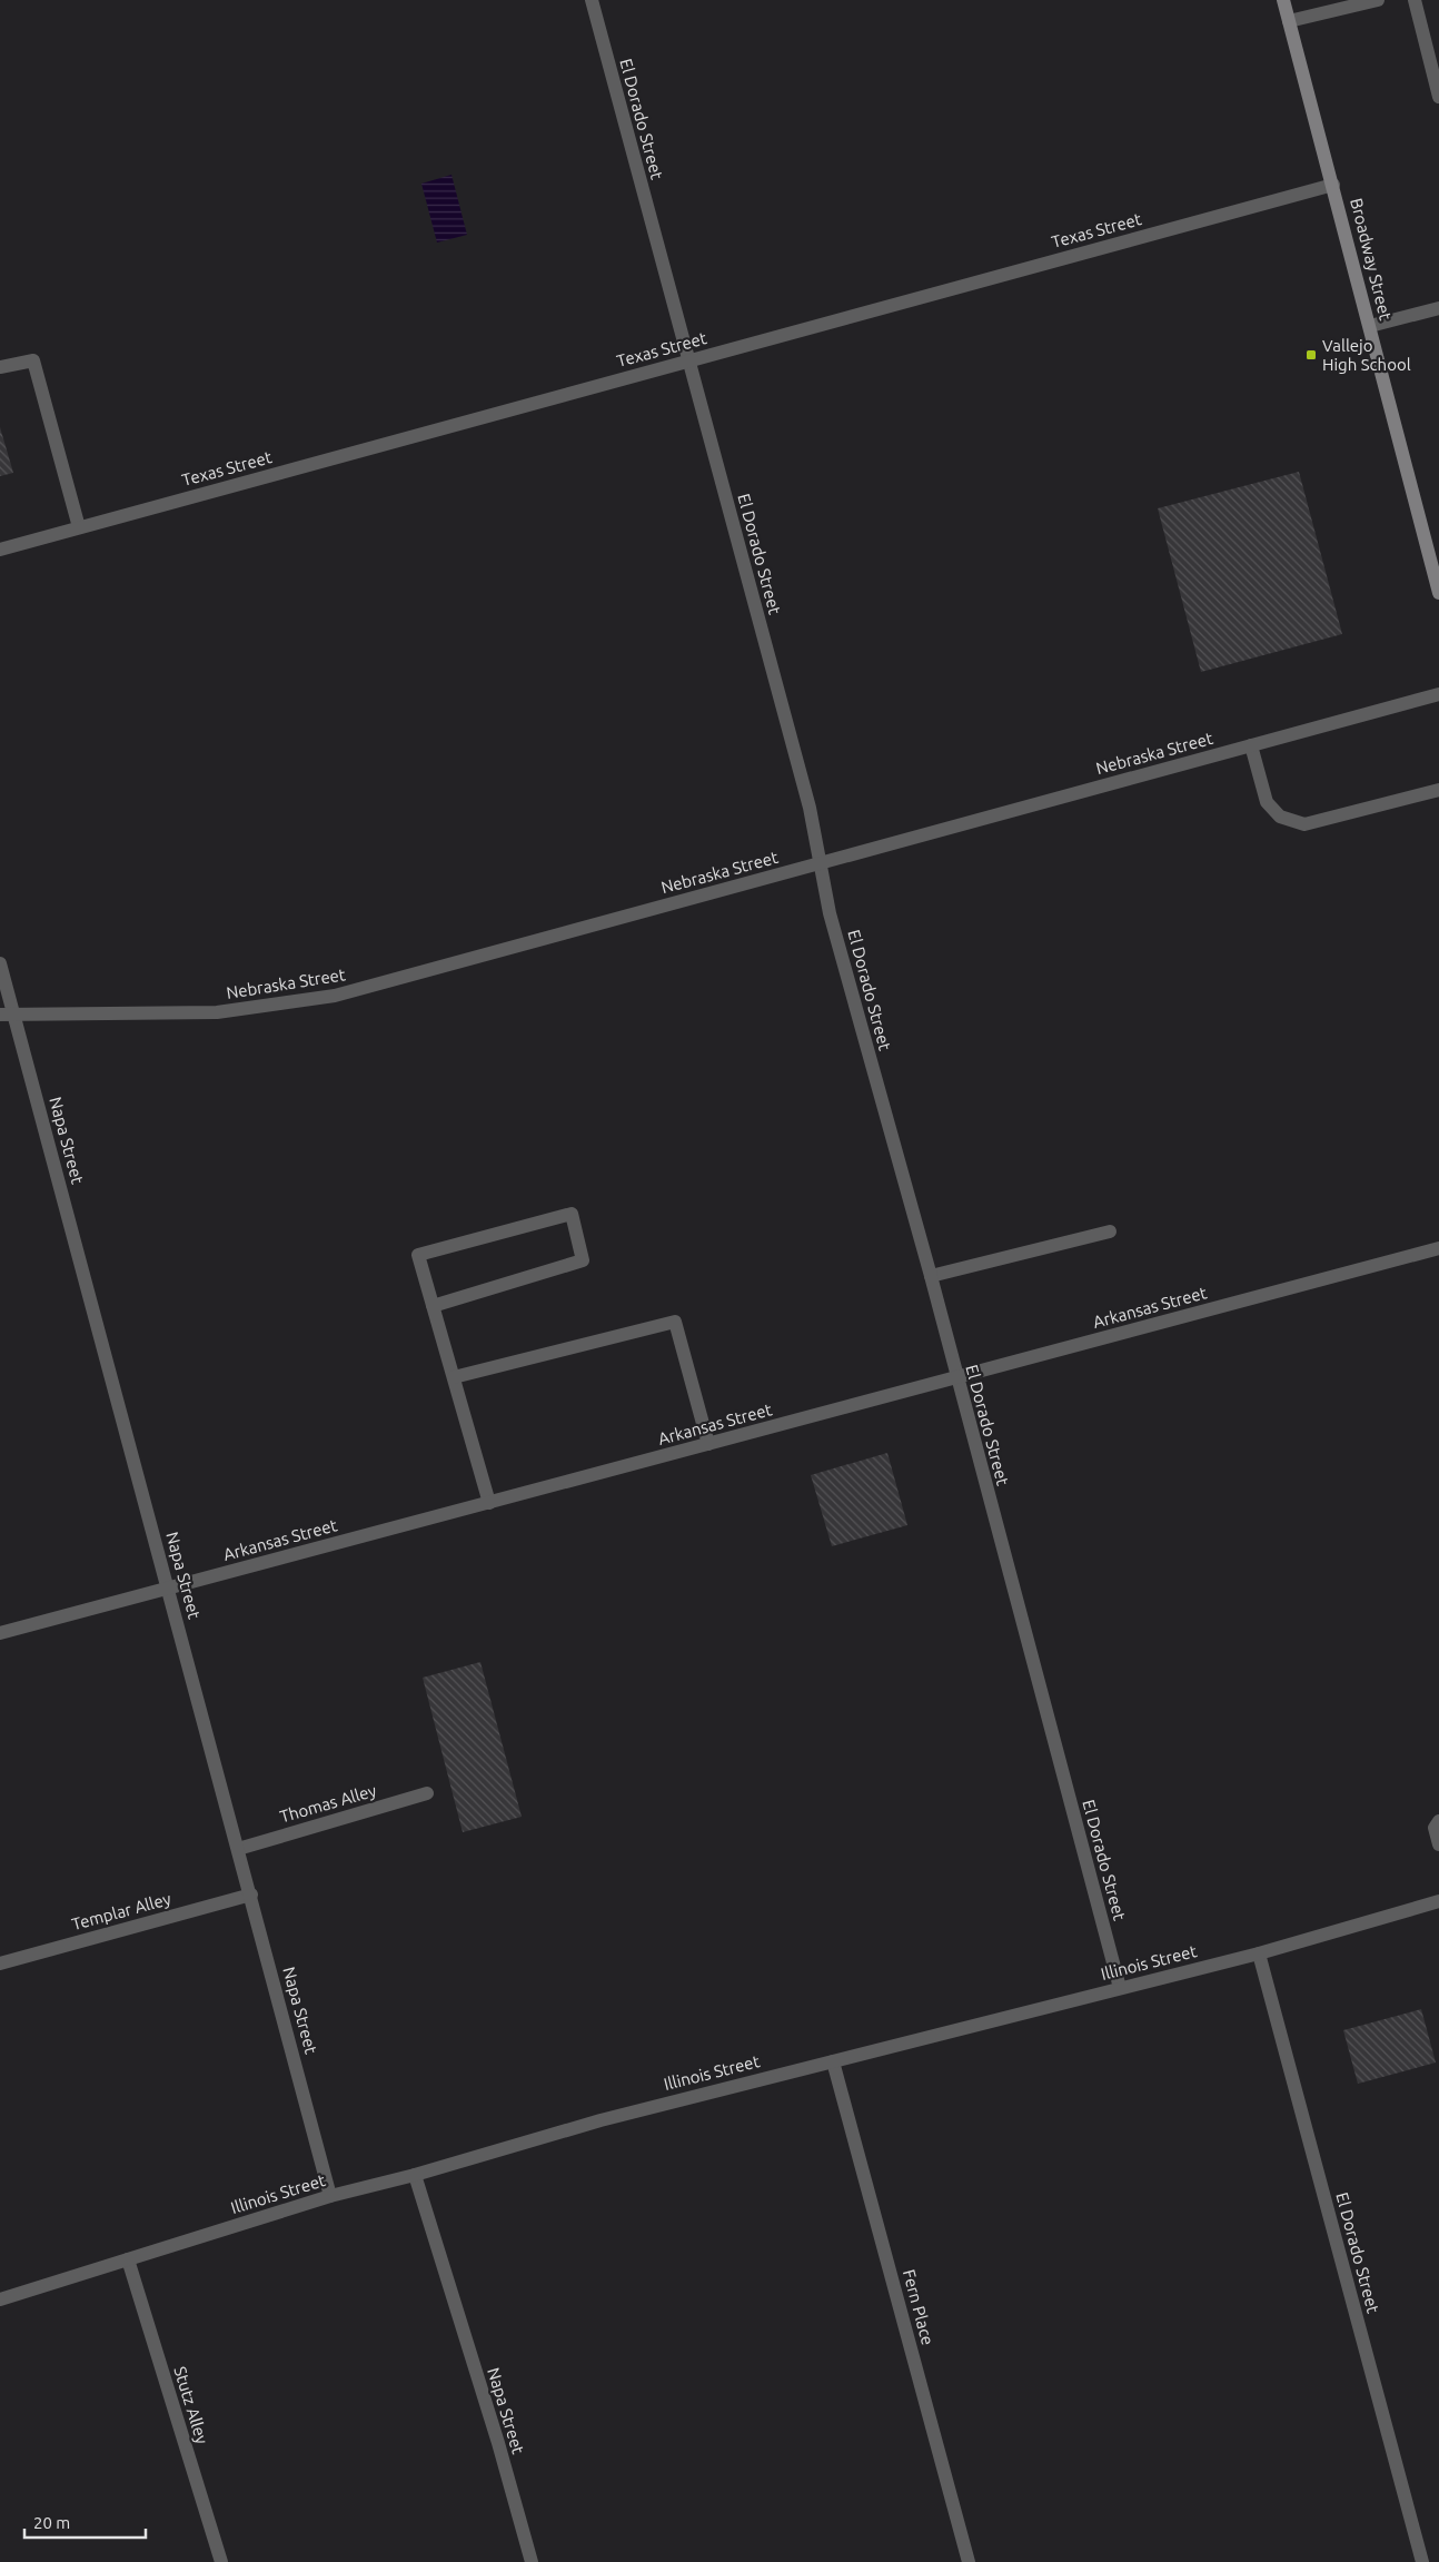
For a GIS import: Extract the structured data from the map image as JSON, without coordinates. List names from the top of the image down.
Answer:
{
  "streets": {
    "main road": ["Broadway Street"],
    "street": [
      "El Dorado Street",
      "Texas Street",
      "Nebraska Street",
      "Napa Street",
      "Arkansas Street",
      "Thomas Alley",
      "Templar Alley",
      "Illinois Street",
      "Fern Place",
      "Stutz Alley"
    ]
  },
  "crossings": [
    ["El Dorado Street", "Texas Street"],
    ["El Dorado Street", "Nebraska Street"],
    ["El Dorado Street", "Arkansas Street"],
    ["El Dorado Street", "Illinois Street"],
    ["Texas Street", "Broadway Street"],
    ["Nebraska Street", "Napa Street"],
    ["Napa Street", "Arkansas Street"],
    ["Napa Street", "Thomas Alley"],
    ["Napa Street", "Templar Alley"],
    ["Napa Street", "Illinois Street"],
    ["Illinois Street", "Fern Place"],
    ["Illinois Street", "Stutz Alley"]
  ],
  "places": {
    "transit": ["Vallejo High School"]
  },
  "scale_bar": "20 m"
}
